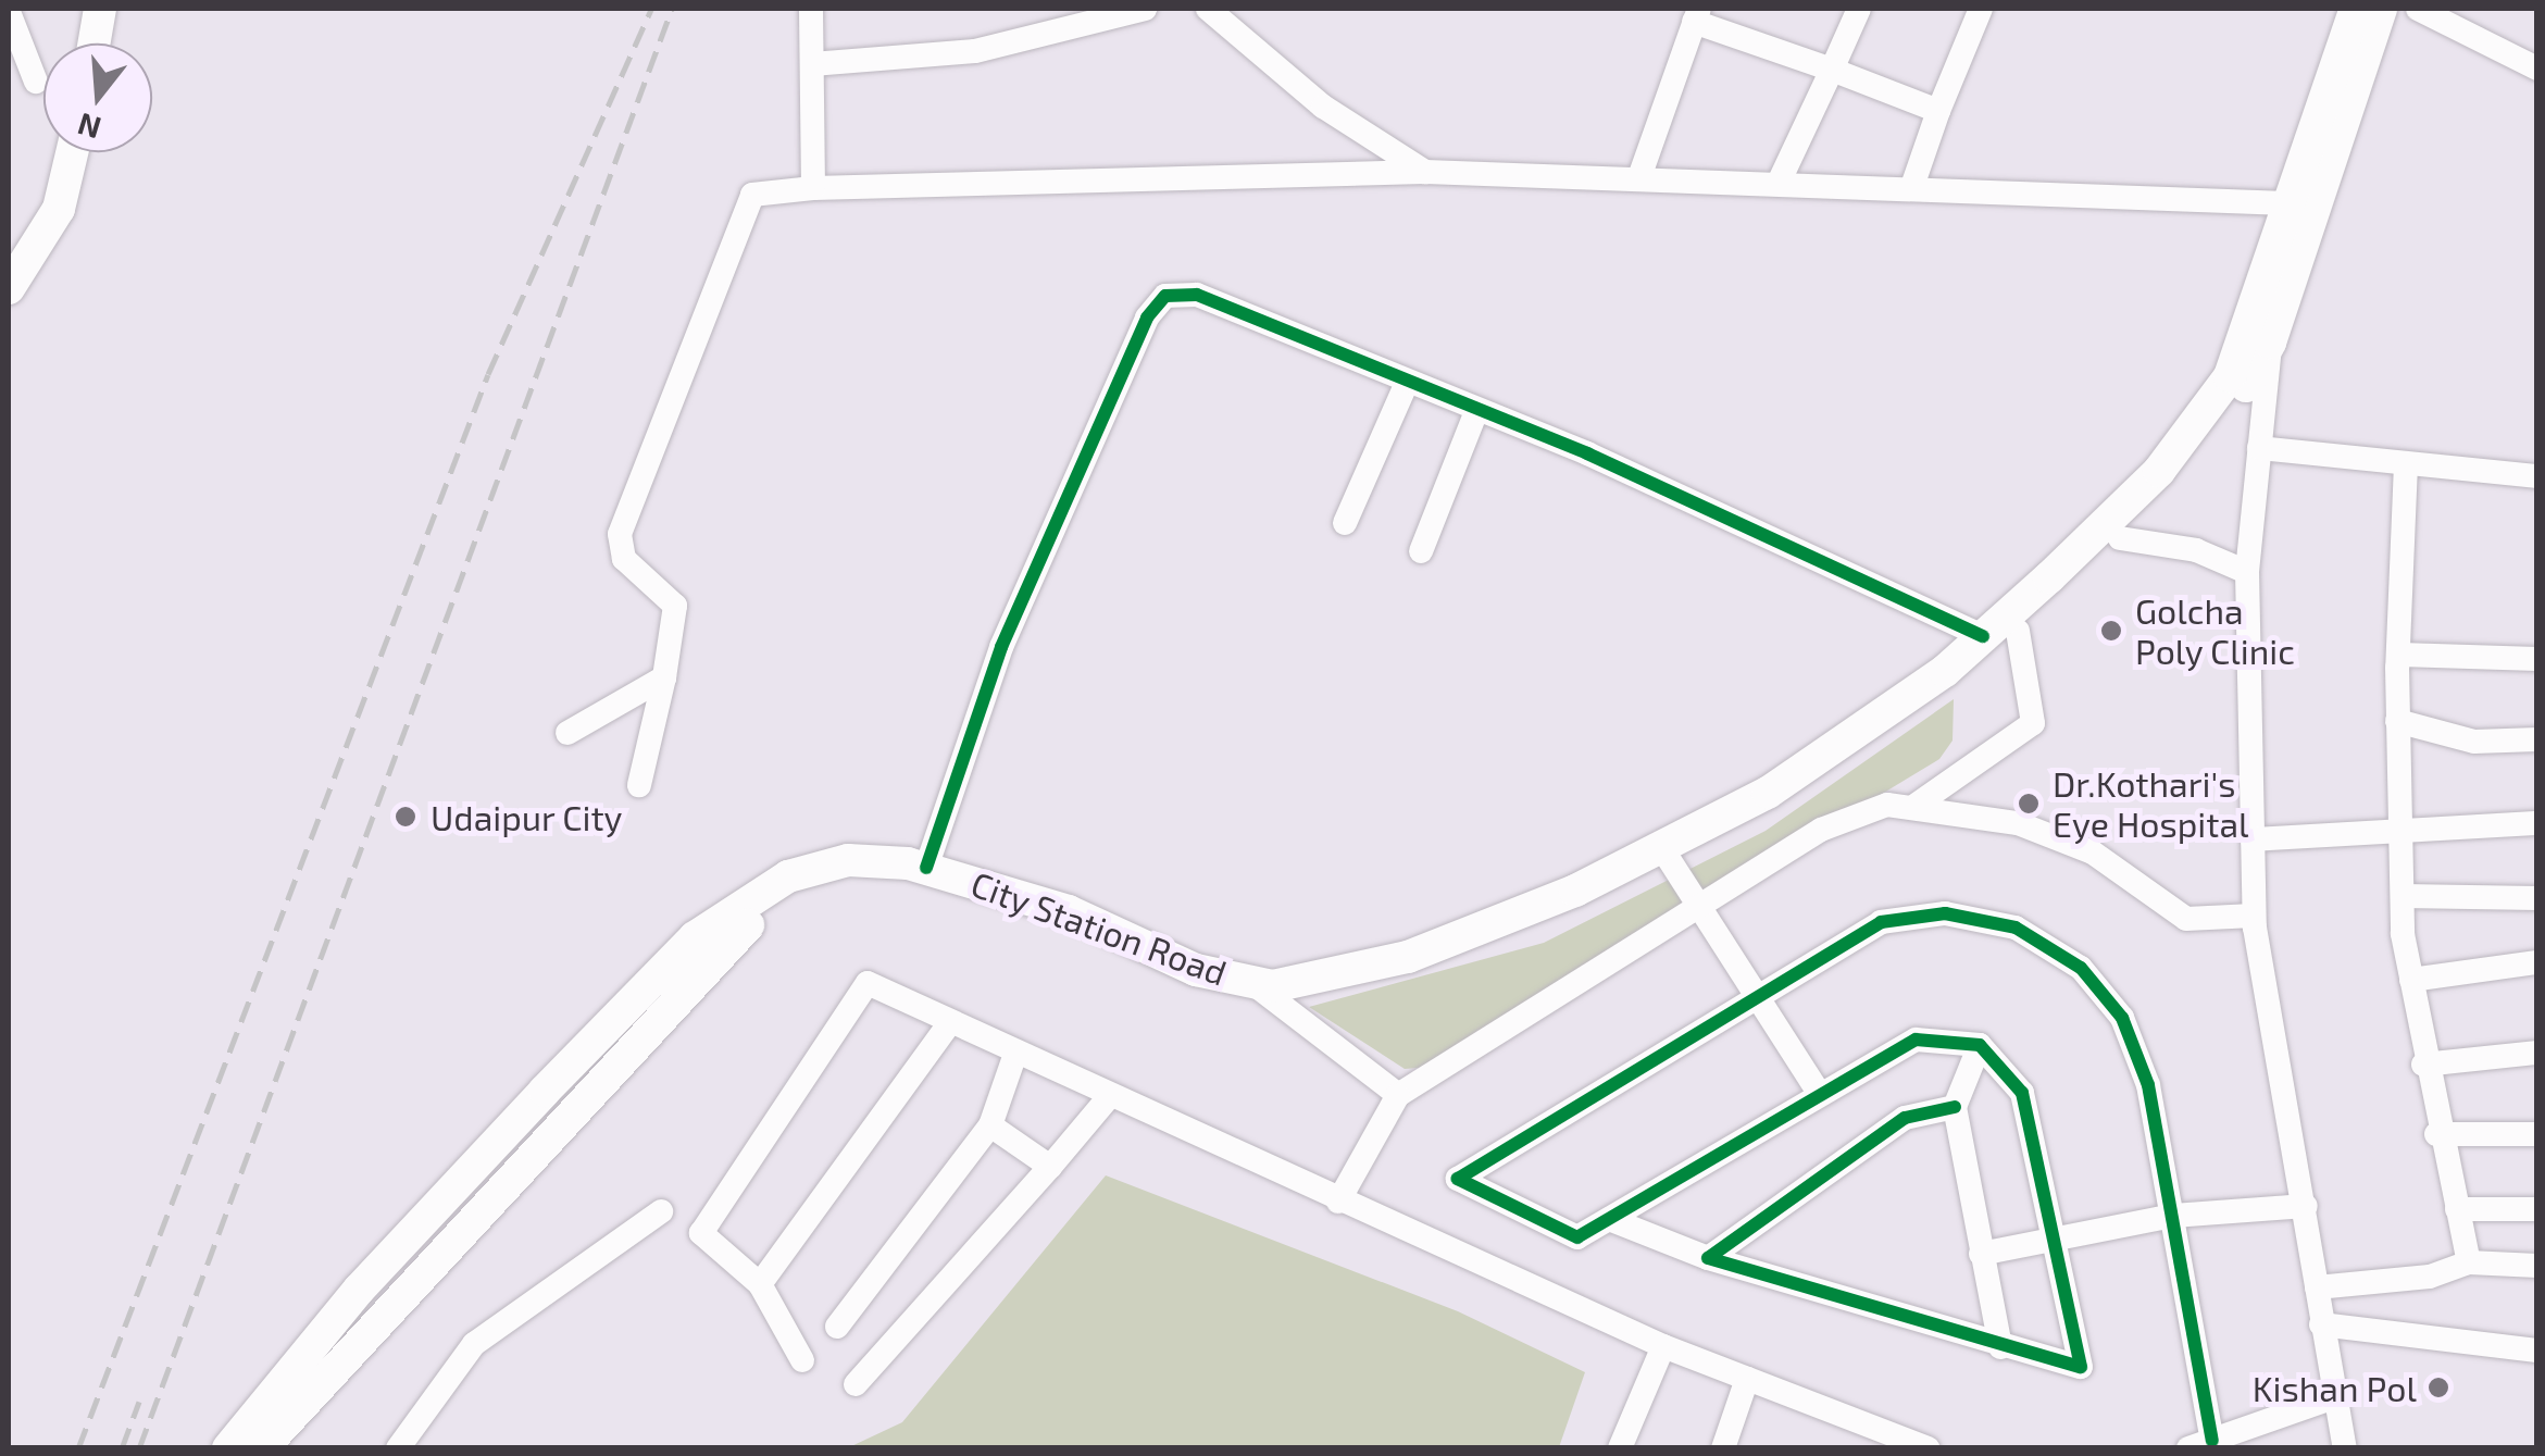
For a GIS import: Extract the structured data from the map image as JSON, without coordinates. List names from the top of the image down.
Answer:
{
  "streets": {
    "main road": ["City Station Road"]
  },
  "places": [
    "Golcha Poly Clinic",
    "Dr.Kothari's Eye Hospital",
    "Udaipur City",
    "Kishan Pol"
  ],
  "north": "bottom"
}
